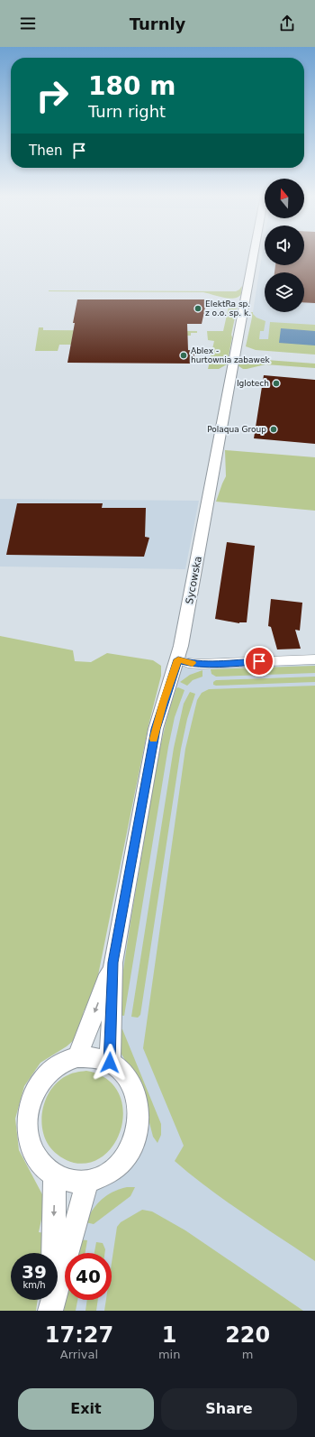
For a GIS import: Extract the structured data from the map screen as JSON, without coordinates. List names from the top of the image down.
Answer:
{
  "streets": {
    "street": ["Sycowska"]
  },
  "places": [
    "ElektRa sp. z o.o. sp. k.",
    "Ablex - hurtownia zabawek",
    "Iglotech",
    "Polaqua Group"
  ],
  "north": "top",
  "page": {
    "header": "Turnly",
    "turn": ["180 m", "Turn right"],
    "then": "Then",
    "speed": "39 km/h",
    "limit": "40",
    "eta": [
      "17:27",
      "Arrival",
      "1",
      "min",
      "220",
      "m"
    ],
    "buttons": ["Exit", "Share"]
  }
}
